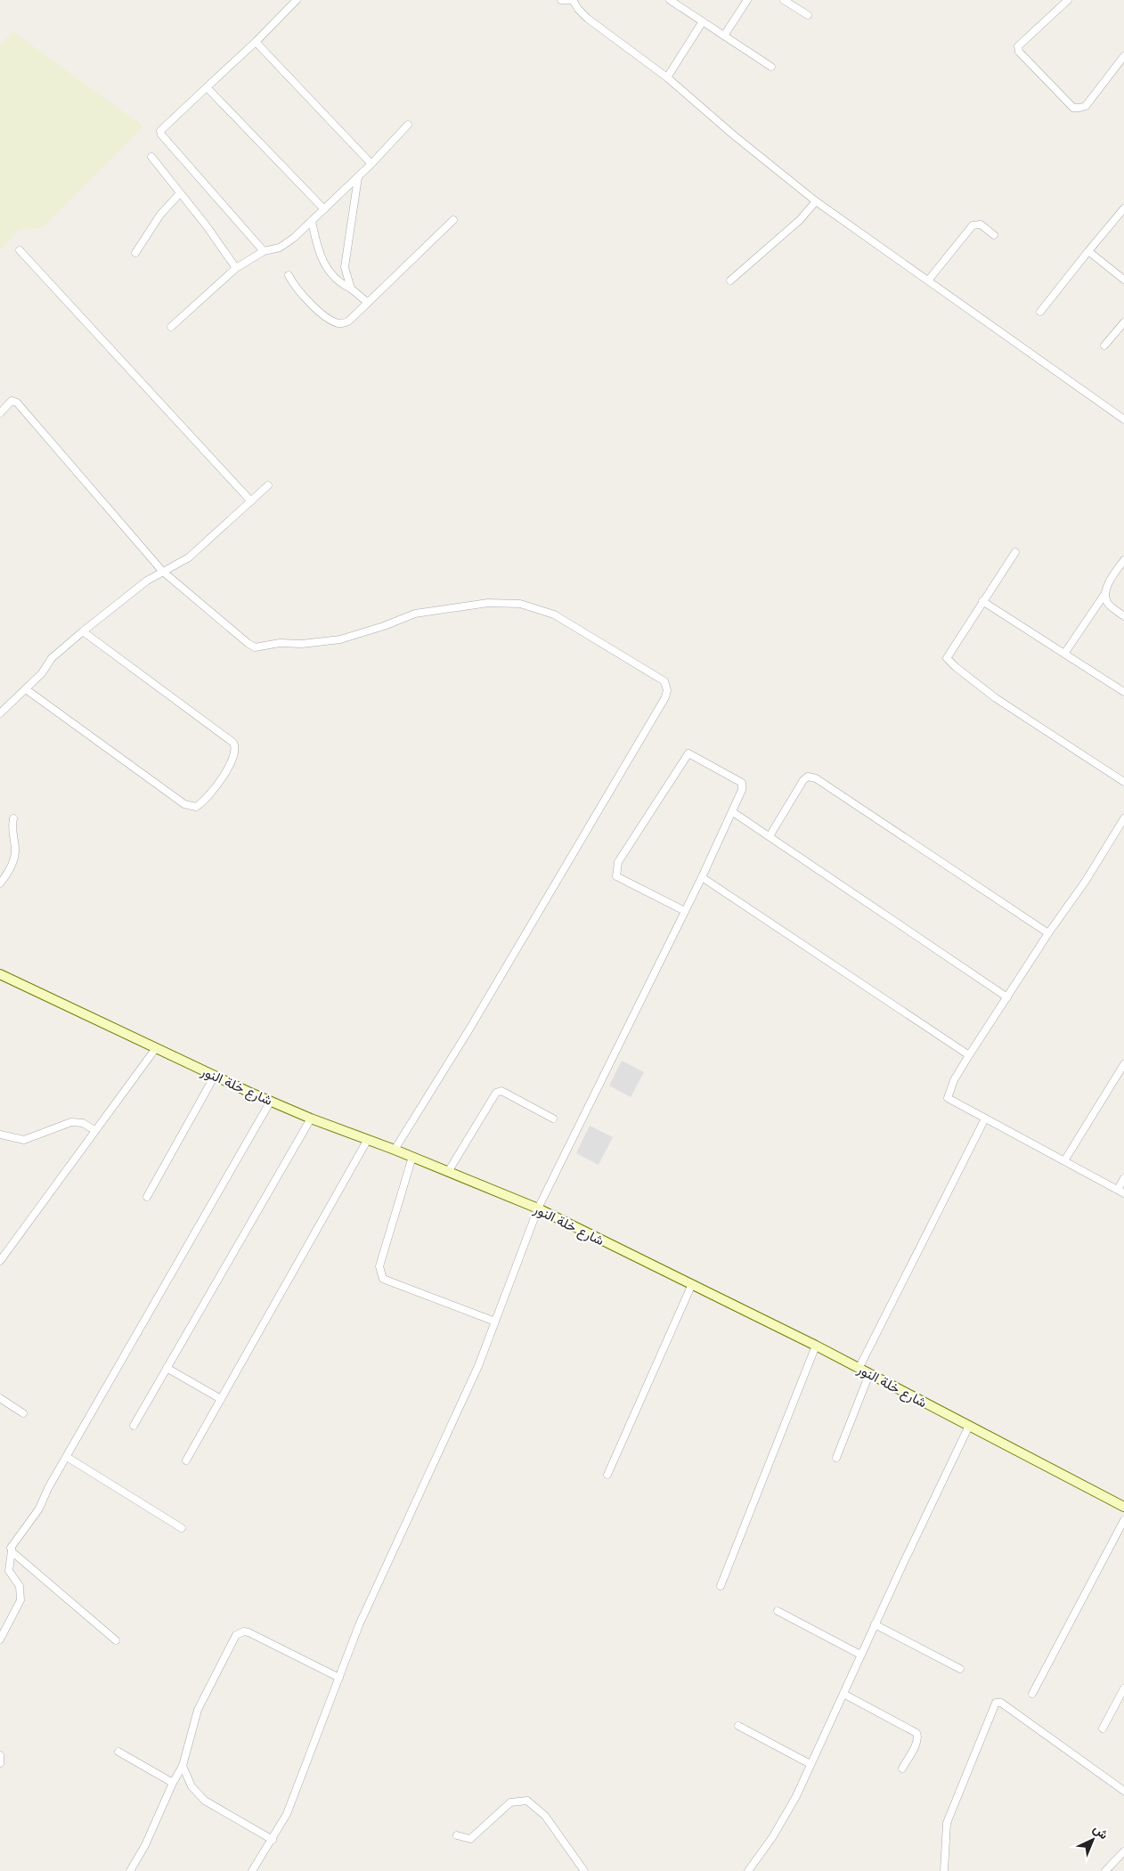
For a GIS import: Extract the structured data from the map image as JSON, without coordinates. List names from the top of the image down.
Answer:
{
  "streets": {
    "street": ["شارع خلة النور"]
  },
  "north": "top right"
}
